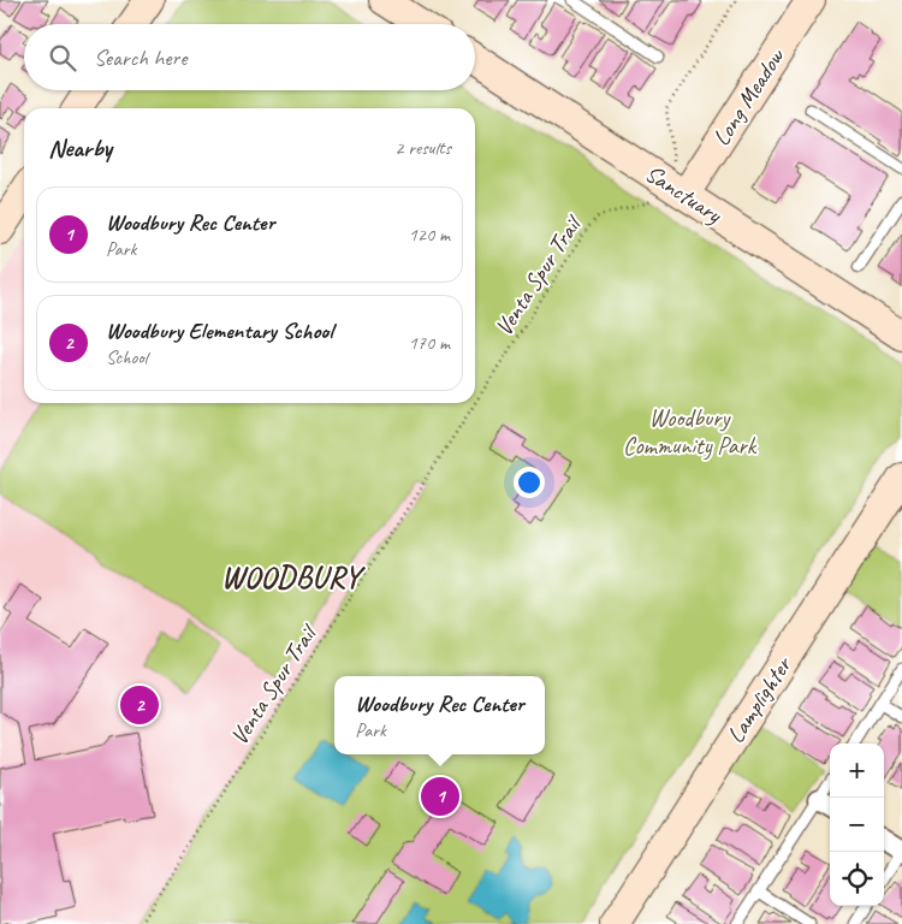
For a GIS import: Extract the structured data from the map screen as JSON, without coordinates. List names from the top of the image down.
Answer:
{
  "streets": {
    "street": ["Long Meadow", "Sanctuary", "Lamplighter"],
    "path": ["Venta Spur Trail"]
  },
  "crossings": [
    ["Long Meadow", "Sanctuary"]
  ],
  "districts": ["WOODBURY"],
  "parks": ["Woodbury Community Park"],
  "page": {
    "search": "Search here",
    "heading": ["Nearby", "2 results"],
    "list": [
      {
        "mark": "1",
        "name": "Woodbury Rec Center",
        "note": "Park",
        "value": "120 m"
      },
      {
        "mark": "2",
        "name": "Woodbury Elementary School",
        "note": "School",
        "value": "170 m"
      }
    ],
    "popup": ["Woodbury Rec Center", "Park"],
    "pins": ["2", "1"],
    "map_buttons": ["+", "−"]
  }
}
